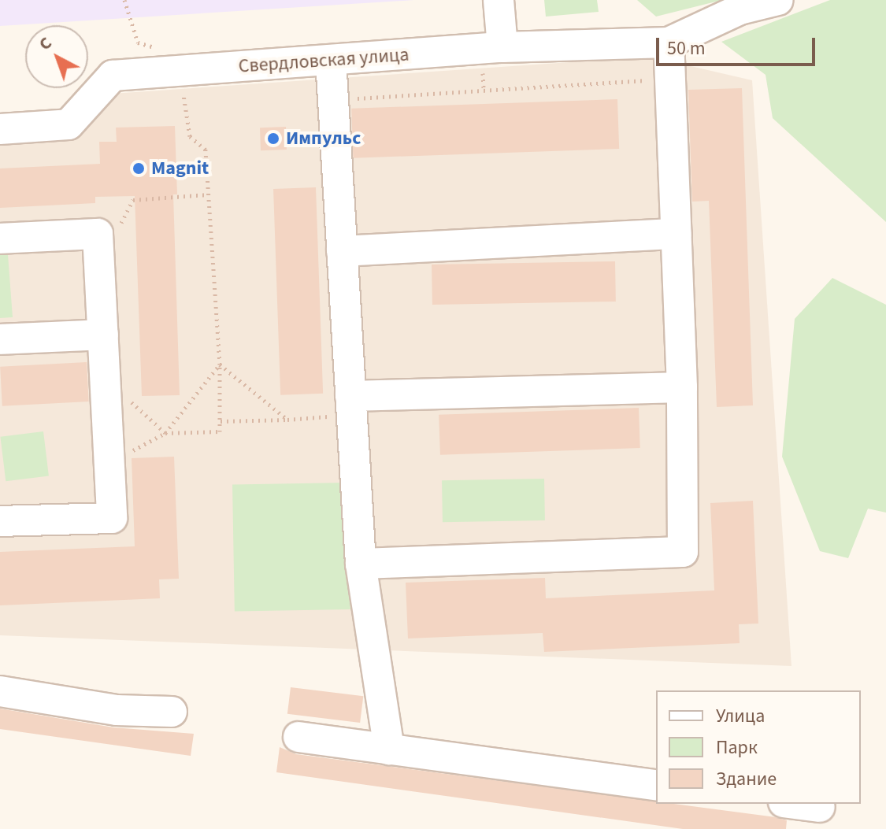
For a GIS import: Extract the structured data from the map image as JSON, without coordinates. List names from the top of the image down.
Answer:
{
  "streets": {
    "street": ["Свердловская улица"]
  },
  "places": ["Импульс", "Magnit"],
  "legend": ["Улица", "Парк", "Здание"],
  "scale_bar": "50 m",
  "north": "top left"
}
